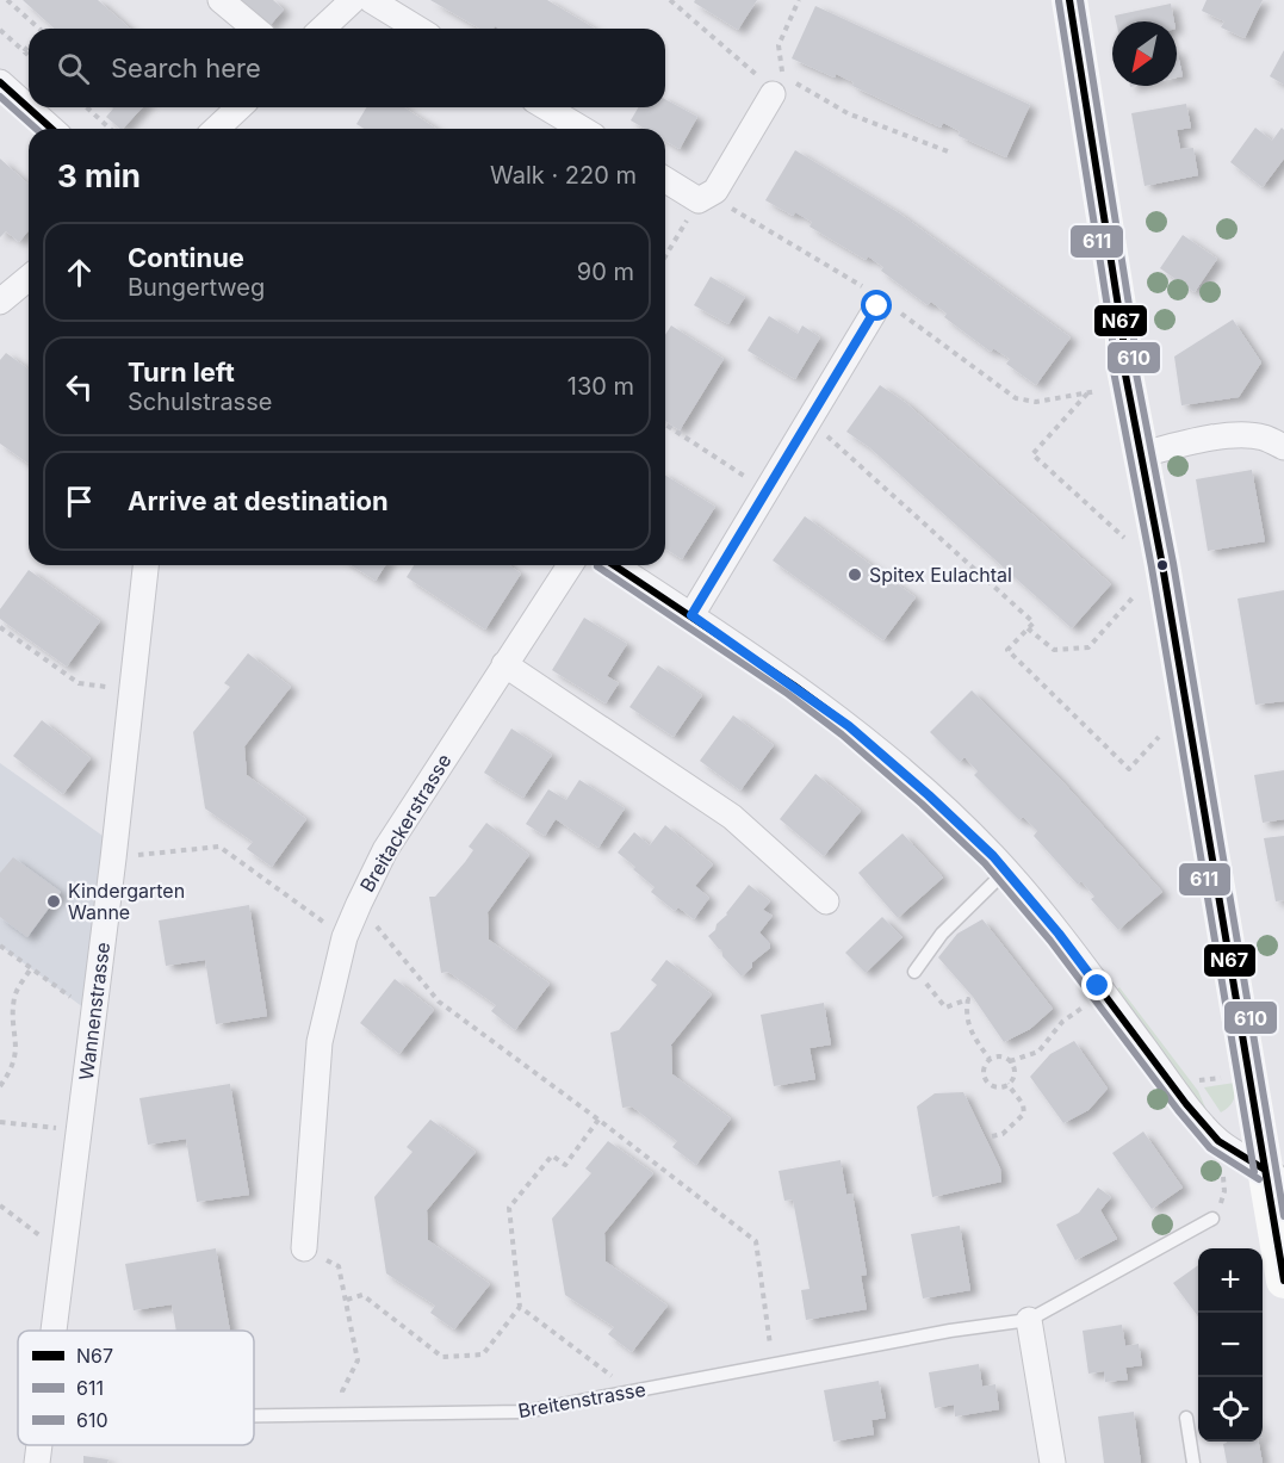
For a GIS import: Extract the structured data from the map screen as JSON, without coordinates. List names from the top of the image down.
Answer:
{
  "streets": {
    "street": ["Breitackerstrasse", "Wannenstrasse"],
    "lane": ["Breitenstrasse"]
  },
  "places": ["Spitex Eulachtal", "Kindergarten Wanne"],
  "lines": ["transit line N67", "transit line 610", "transit line 611"],
  "legend": ["N67", "611", "610"],
  "north": "bottom left",
  "page": {
    "search": "Search here",
    "heading": ["3 min", "Walk · 220 m"],
    "list": [
      ["Continue", "Bungertweg", "90 m"],
      ["Turn left", "Schulstrasse", "130 m"],
      "Arrive at destination"
    ],
    "map_buttons": ["+", "−"]
  }
}
